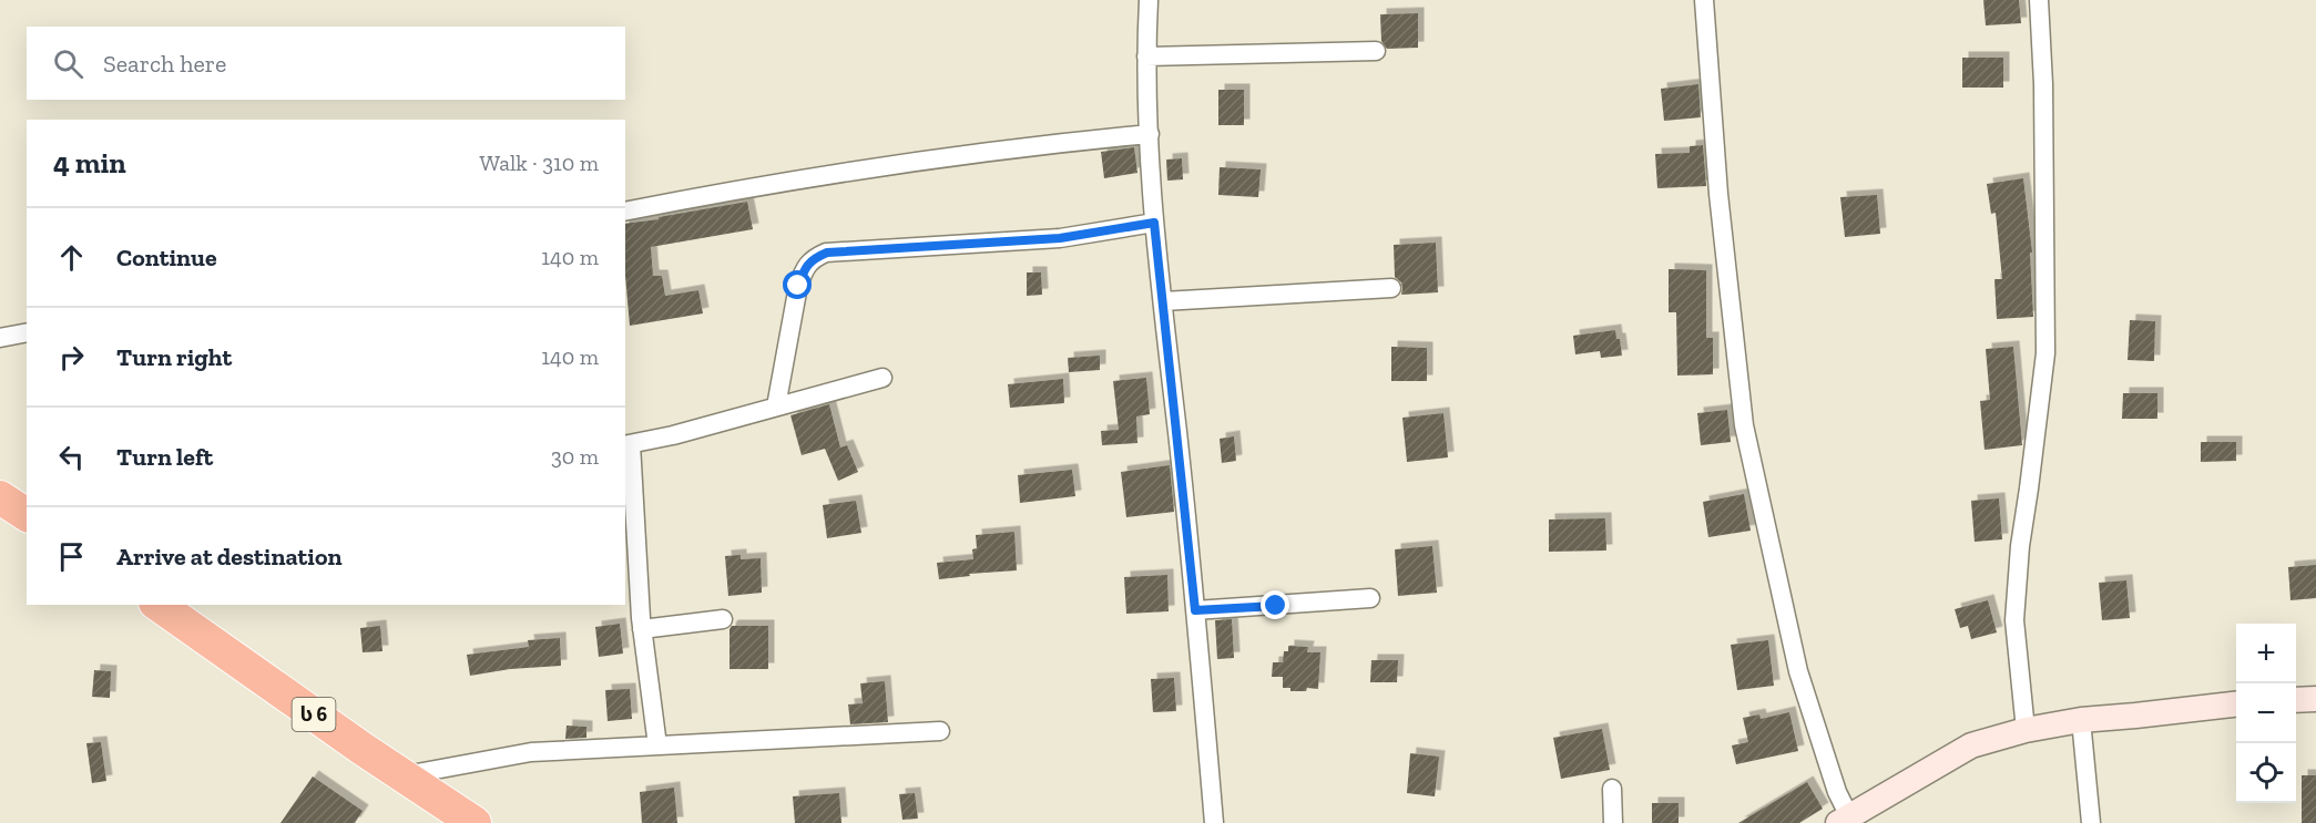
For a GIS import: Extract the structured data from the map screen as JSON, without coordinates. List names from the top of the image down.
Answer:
{
  "streets": {
    "highway": ["ს 6"]
  },
  "page": {
    "search": "Search here",
    "heading": ["4 min", "Walk · 310 m"],
    "list": [
      ["Continue", "140 m"],
      ["Turn right", "140 m"],
      ["Turn left", "30 m"],
      "Arrive at destination"
    ],
    "map_buttons": ["+", "−"]
  }
}
